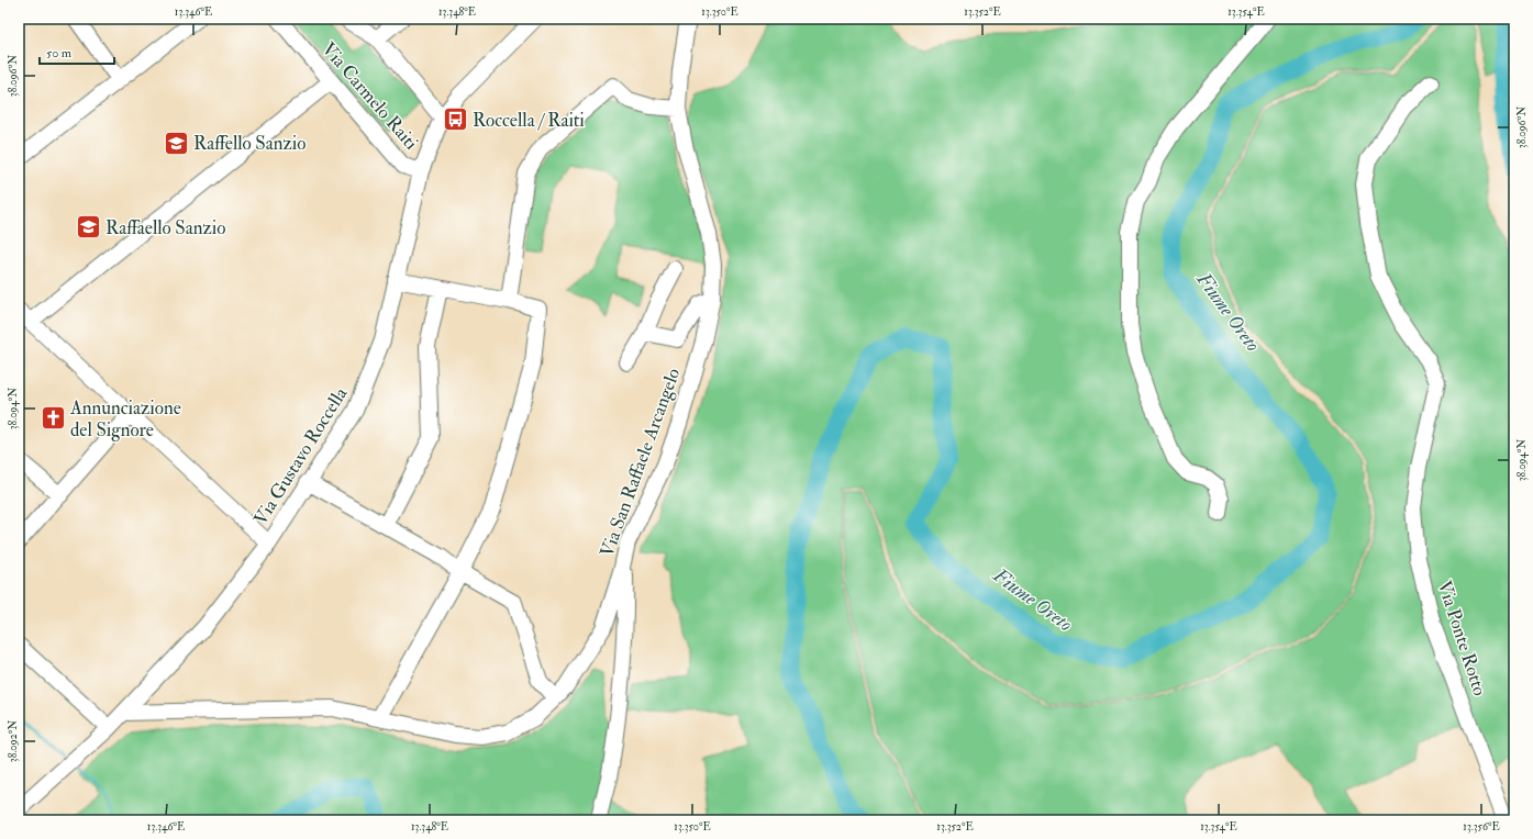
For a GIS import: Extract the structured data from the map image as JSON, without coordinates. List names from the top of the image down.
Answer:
{
  "streets": {
    "street": [
      "Via Carmelo Raiti",
      "Via Gustavo Roccella",
      "Via San Raffaele Arcangelo",
      "Via Ponte Rotto"
    ]
  },
  "crossings": [
    ["Via Carmelo Raiti", "Via Gustavo Roccella"],
    ["Via Gustavo Roccella", "Via San Raffaele Arcangelo"]
  ],
  "water": ["Fiume Oreto"],
  "places": {
    "bus stop": ["Roccella / Raiti"],
    "school or university": ["Raffello Sanzio", "Raffaello Sanzio"],
    "church": ["Annunciazione del Signore"]
  },
  "scale_bar": "50 m",
  "coordinates": [
    "13.346°E",
    "13.348°E",
    "13.350°E",
    "13.352°E",
    "13.354°E",
    "38.096°N",
    "38.094°N",
    "38.092°N",
    "13.356°E"
  ]
}
